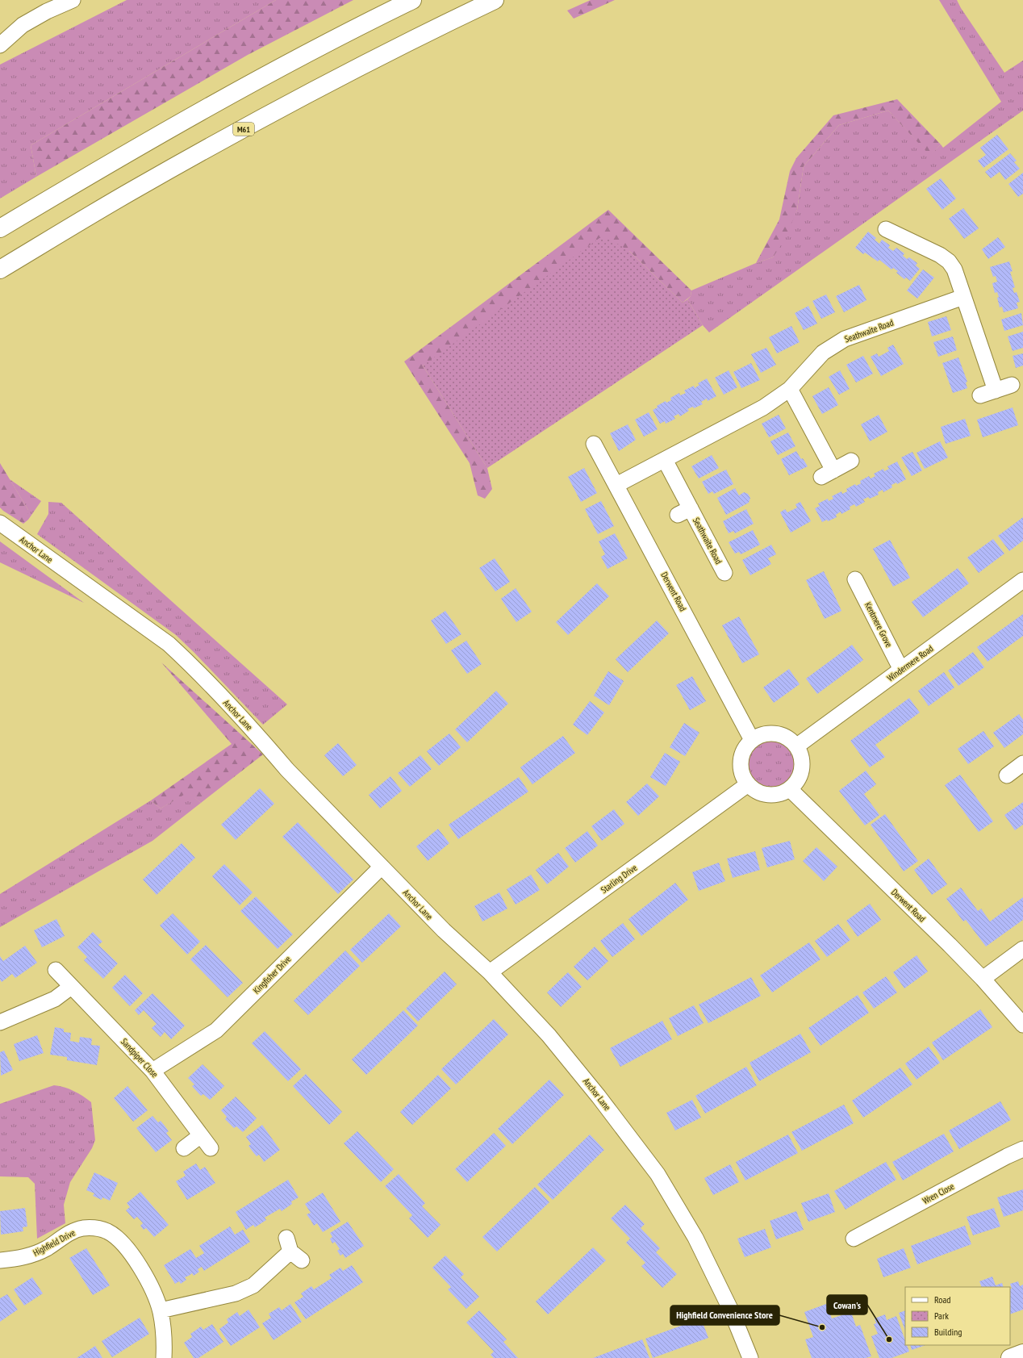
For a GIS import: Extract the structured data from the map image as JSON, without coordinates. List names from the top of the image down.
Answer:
{
  "streets": {
    "main road": ["M61"],
    "street": [
      "Seathwaite Road",
      "Anchor Lane",
      "Derwent Road",
      "Kentmere Grove",
      "Windermere Road",
      "Starling Drive",
      "Kingfisher Drive",
      "Sandpiper Close",
      "Wren Close",
      "Highfield Drive"
    ]
  },
  "crossings": [
    ["Seathwaite Road", "Derwent Road"],
    ["Anchor Lane", "Starling Drive"],
    ["Anchor Lane", "Kingfisher Drive"],
    ["Derwent Road", "Windermere Road"],
    ["Derwent Road", "Starling Drive"],
    ["Kentmere Grove", "Windermere Road"],
    ["Windermere Road", "Starling Drive"],
    ["Kingfisher Drive", "Sandpiper Close"]
  ],
  "places": ["Highfield Convenience Store", "Cowan's"],
  "legend": ["Road", "Park", "Building"]
}
